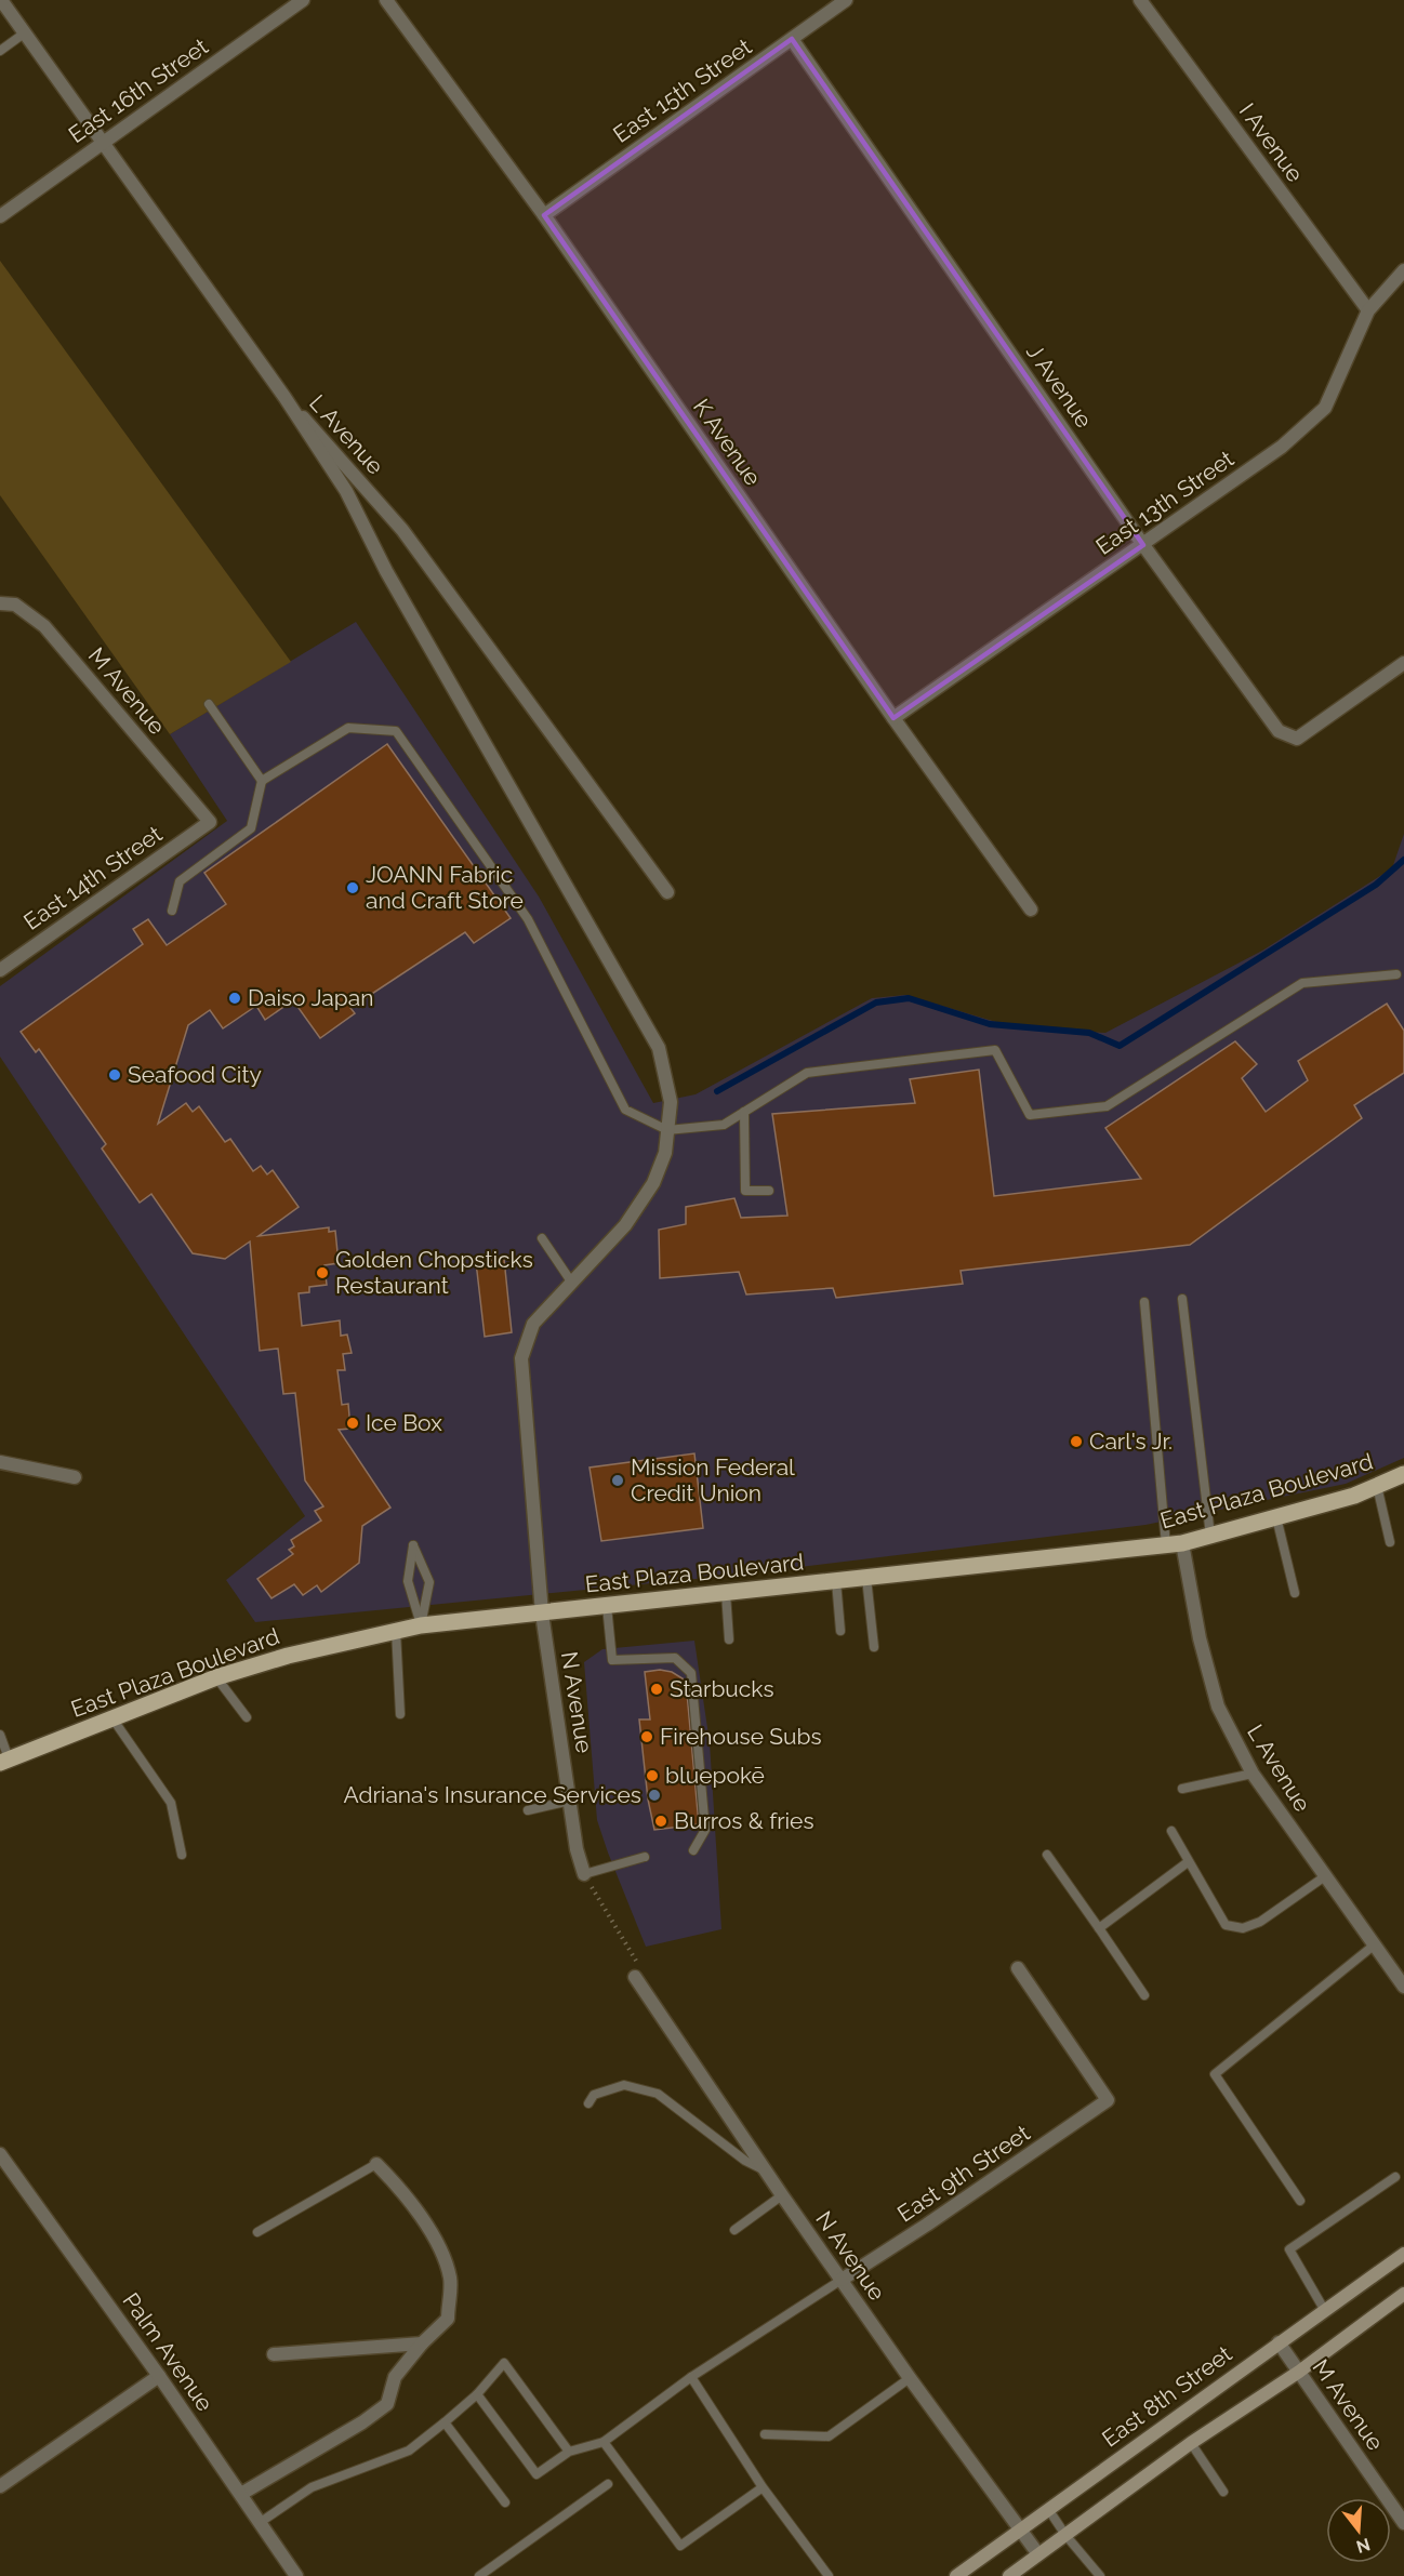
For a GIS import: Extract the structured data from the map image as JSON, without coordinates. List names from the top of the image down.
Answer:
{
  "streets": {
    "main road": ["East Plaza Boulevard", "East 8th Street"],
    "street": [
      "East 16th Street",
      "East 15th Street",
      "I Avenue",
      "J Avenue",
      "L Avenue",
      "K Avenue",
      "East 13th Street",
      "M Avenue",
      "East 14th Street",
      "N Avenue",
      "East 9th Street",
      "Palm Avenue"
    ]
  },
  "crossings": [
    ["East 16th Street", "L Avenue"],
    ["East 15th Street", "J Avenue"],
    ["East 15th Street", "K Avenue"],
    ["I Avenue", "East 13th Street"],
    ["J Avenue", "East 13th Street"],
    ["L Avenue", "East Plaza Boulevard"],
    ["L Avenue", "N Avenue"],
    ["K Avenue", "East 13th Street"],
    ["M Avenue", "East 14th Street"],
    ["M Avenue", "East 8th Street"],
    ["East Plaza Boulevard", "N Avenue"],
    ["N Avenue", "East 9th Street"],
    ["N Avenue", "East 8th Street"]
  ],
  "places": [
    "JOANN Fabric and Craft Store",
    "Daiso Japan",
    "Seafood City",
    "Golden Chopsticks Restaurant",
    "Ice Box",
    "Carl's Jr.",
    "Mission Federal Credit Union",
    "Starbucks",
    "Firehouse Subs",
    "bluepokē",
    "Adriana's Insurance Services",
    "Burros & fries"
  ],
  "north": "bottom"
}
